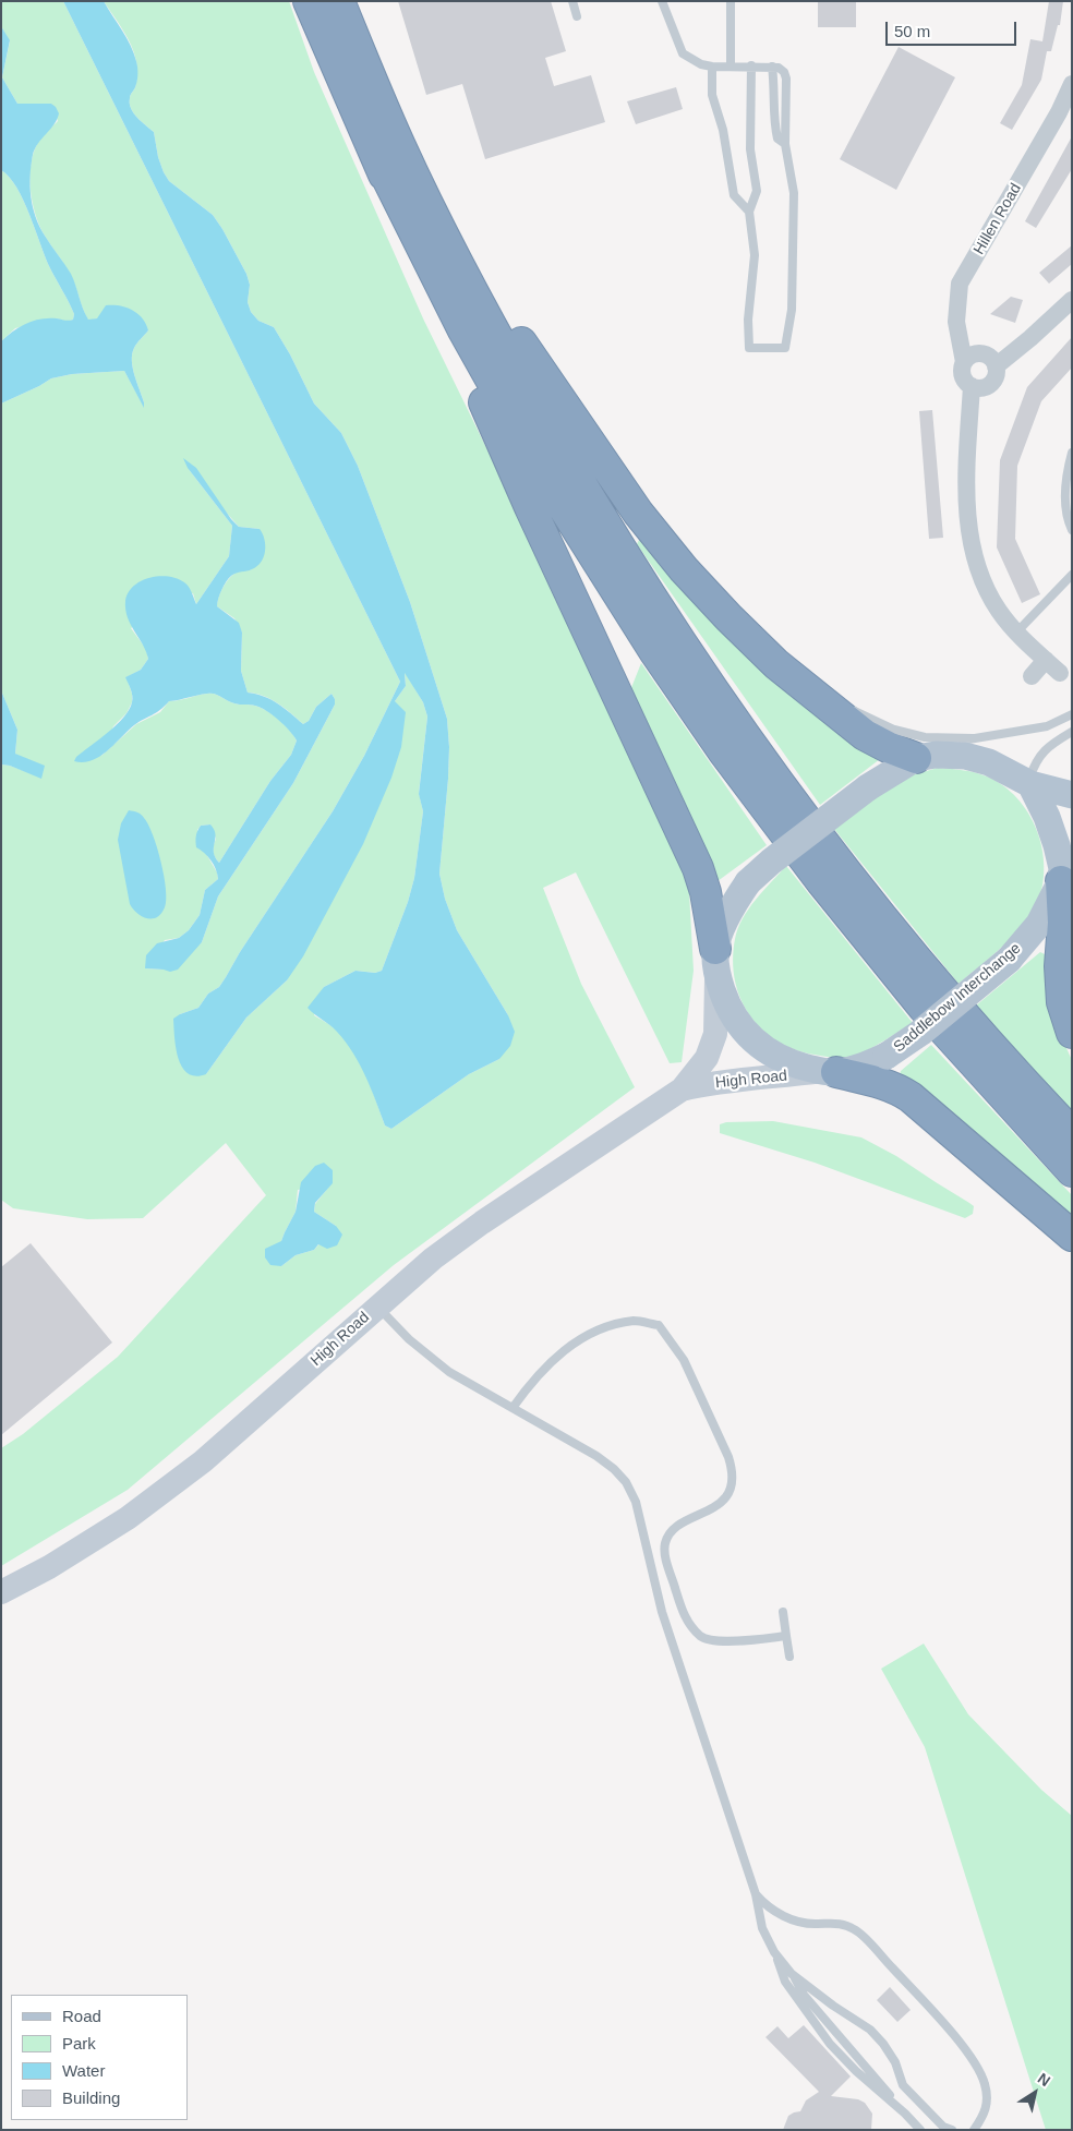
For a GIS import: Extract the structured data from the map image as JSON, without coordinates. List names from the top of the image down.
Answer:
{
  "streets": {
    "main road": ["Saddlebow Interchange"],
    "street": ["Hillen Road", "High Road"]
  },
  "crossings": [
    ["Saddlebow Interchange", "High Road"]
  ],
  "legend": [
    "Road",
    "Park",
    "Water",
    "Building"
  ],
  "scale_bar": "50 m",
  "north": "top right"
}
